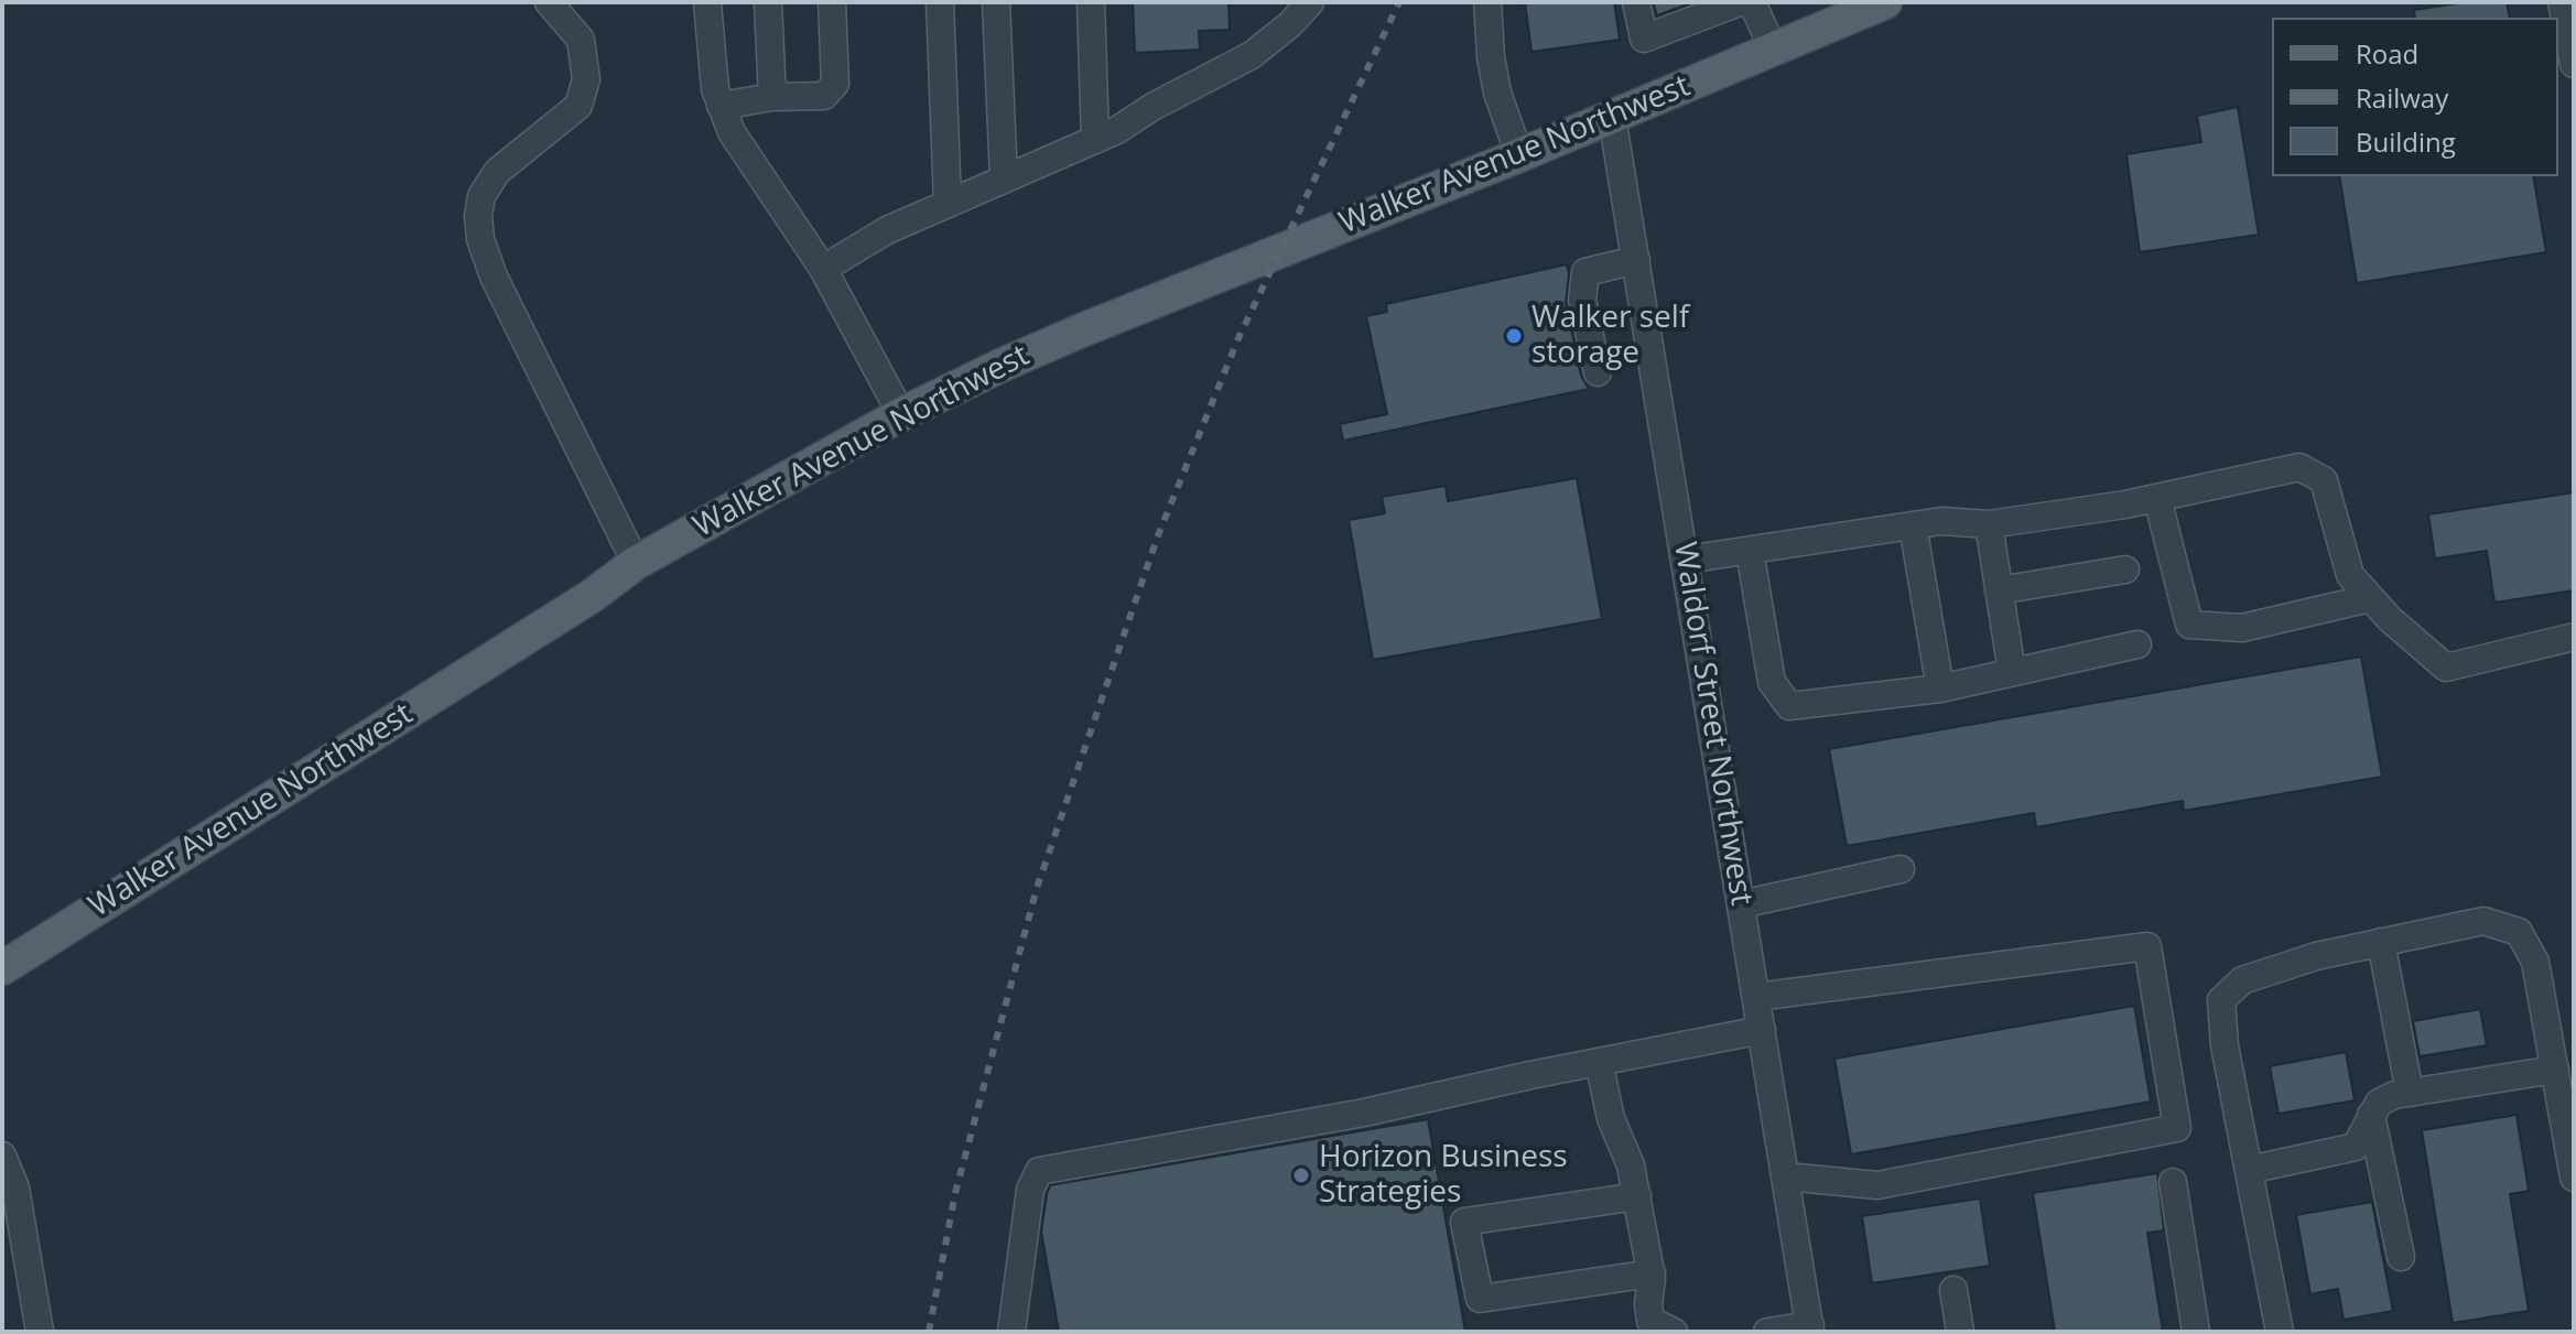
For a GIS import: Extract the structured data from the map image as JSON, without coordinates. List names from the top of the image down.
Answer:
{
  "streets": {
    "main road": ["Walker Avenue Northwest"],
    "street": ["Waldorf Street Northwest"]
  },
  "crossings": [
    ["Walker Avenue Northwest", "Waldorf Street Northwest"]
  ],
  "places": ["Walker self storage", "Horizon Business Strategies"],
  "legend": ["Road", "Railway", "Building"]
}
